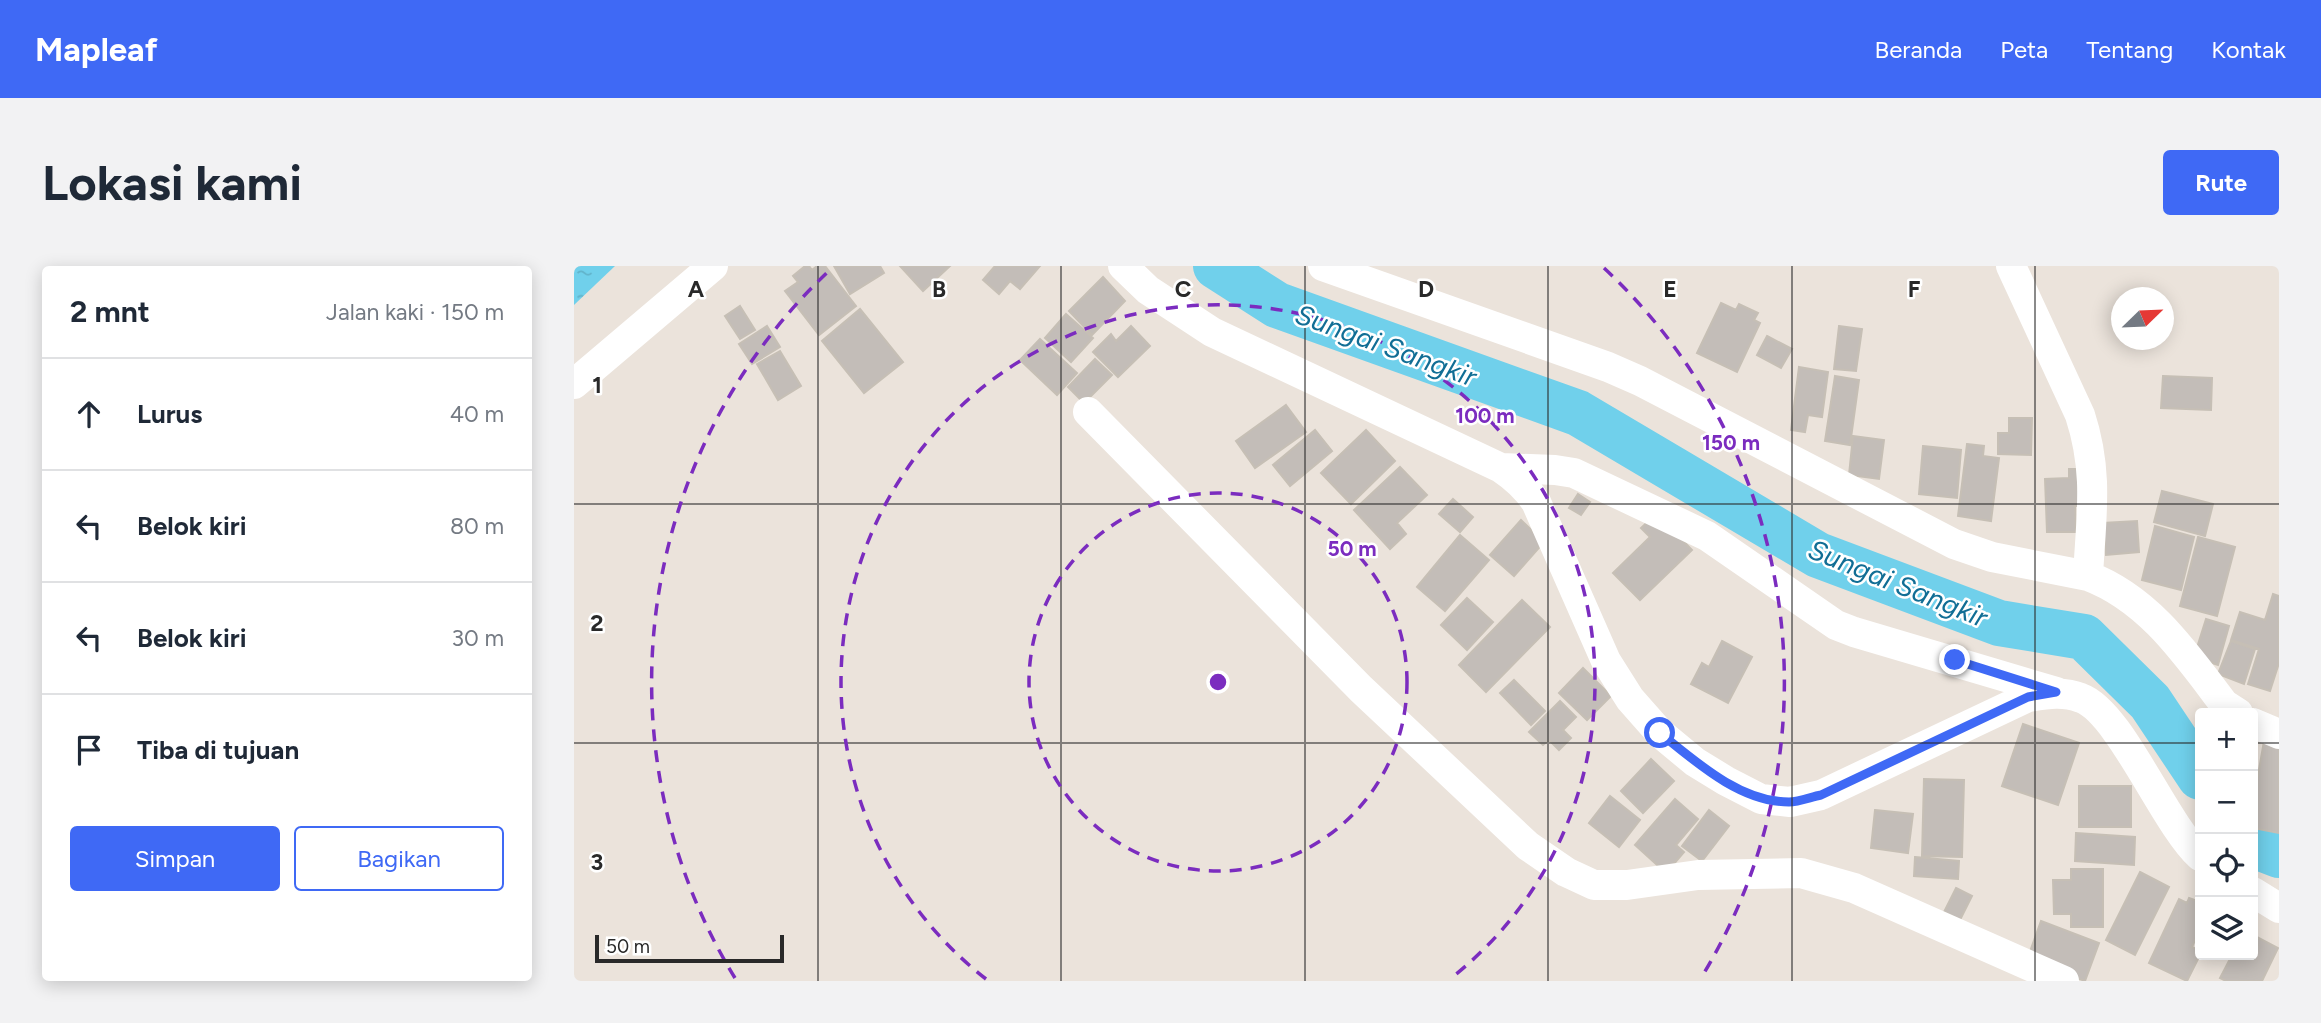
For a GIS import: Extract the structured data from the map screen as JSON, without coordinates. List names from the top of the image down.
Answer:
{
  "water": ["Sungai Sangkir"],
  "scale_bar": "50 m",
  "north": "top right",
  "page": {
    "header": "Mapleaf",
    "nav": [
      "Beranda",
      "Peta",
      "Tentang",
      "Kontak"
    ],
    "buttons": [
      "Rute",
      ["Simpan", "Bagikan"]
    ],
    "title": "Lokasi kami",
    "heading": ["2 mnt", "Jalan kaki · 150 m"],
    "list": [
      ["Lurus", "40 m"],
      ["Belok kiri", "80 m"],
      ["Belok kiri", "30 m"],
      "Tiba di tujuan"
    ],
    "map_buttons": ["+", "−"],
    "scale": "50 m"
  },
  "grid": {
    "columns": [
      "A",
      "B",
      "C",
      "D",
      "E",
      "F"
    ],
    "rows": ["1", "2", "3"]
  },
  "rings": ["100 m", "150 m", "50 m"]
}
